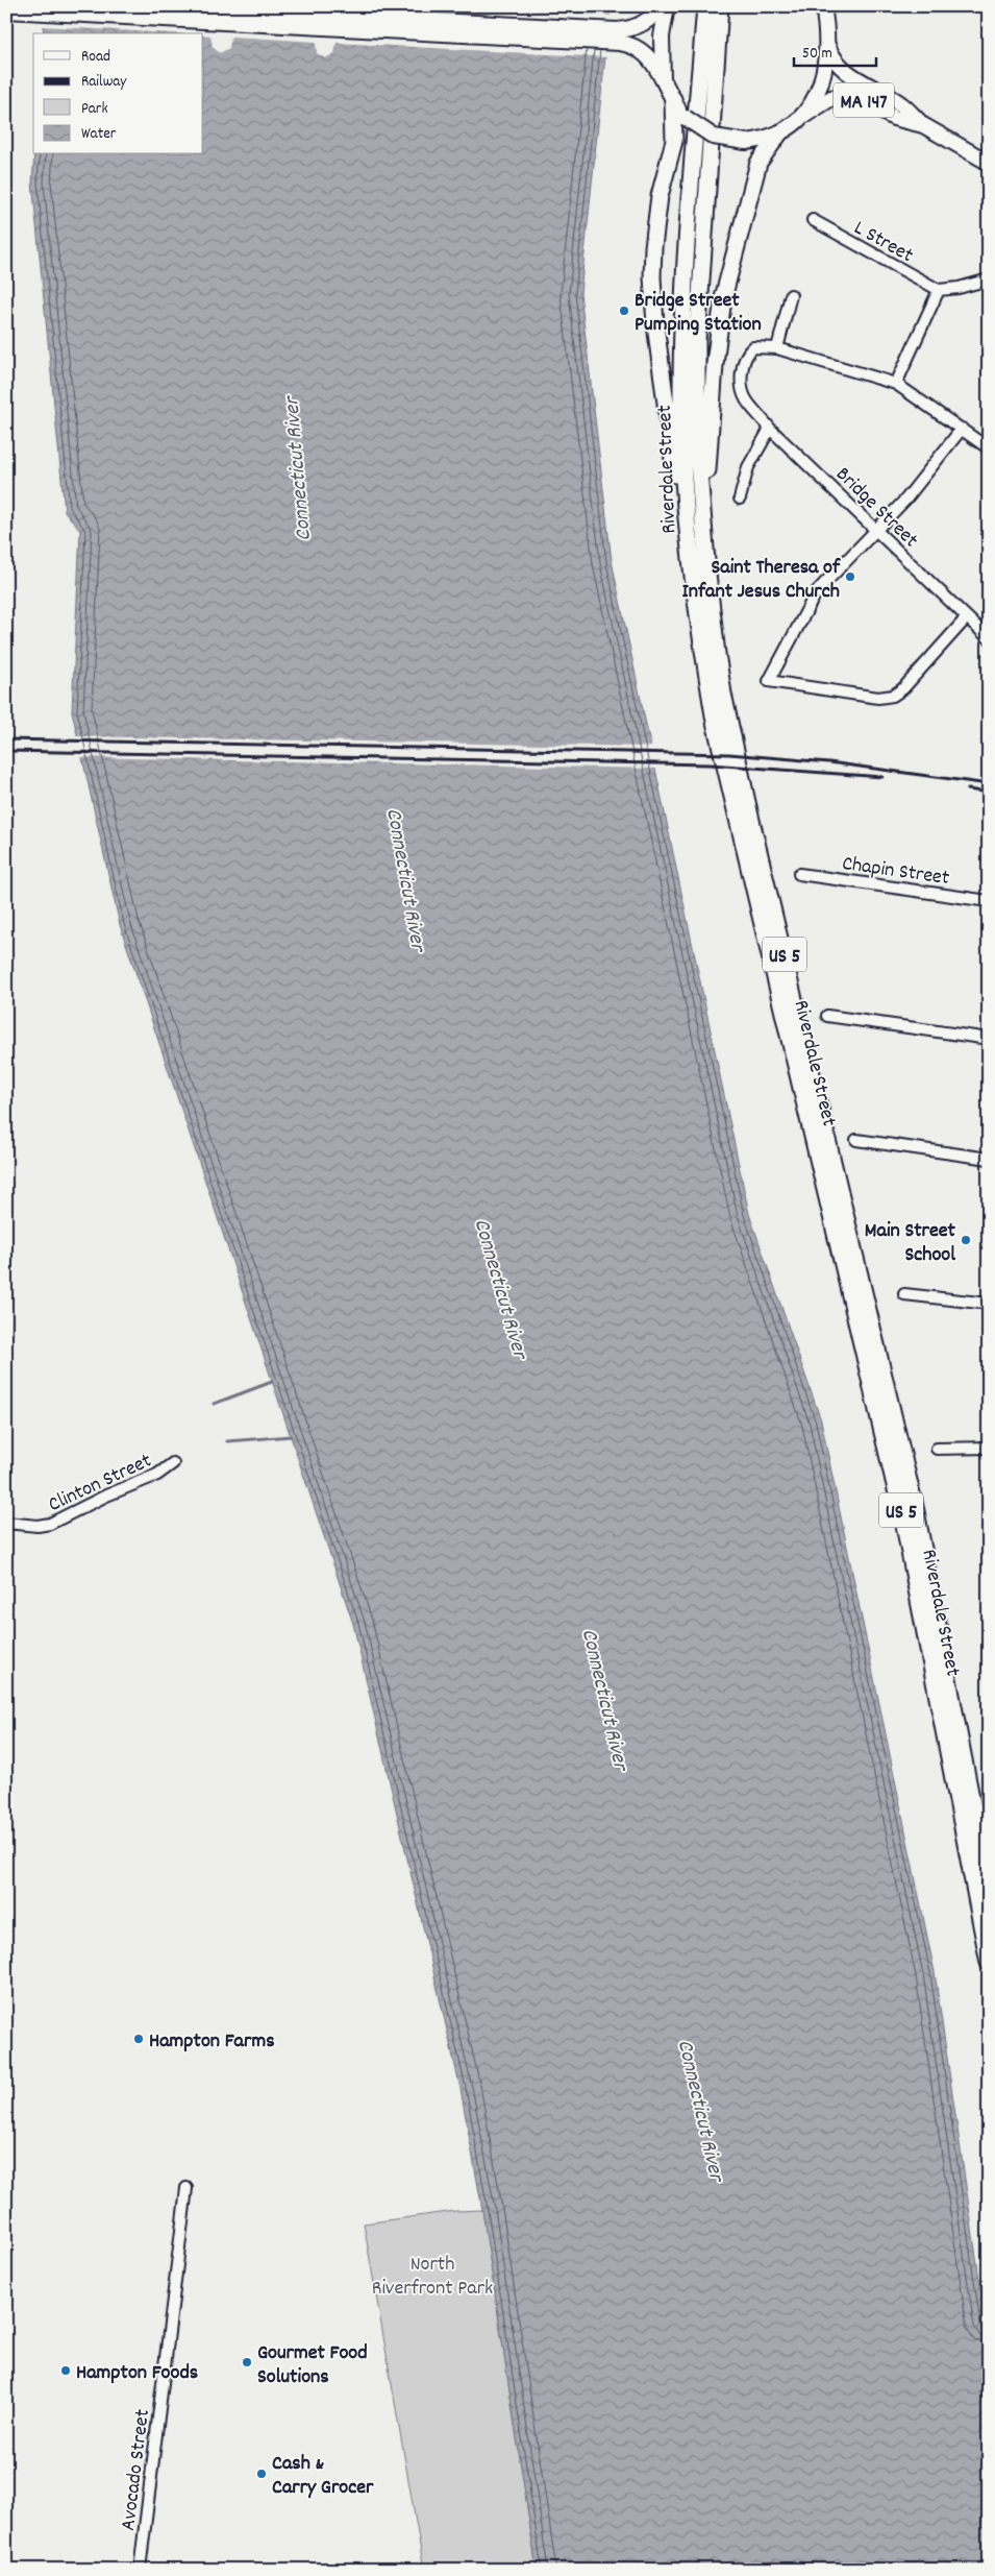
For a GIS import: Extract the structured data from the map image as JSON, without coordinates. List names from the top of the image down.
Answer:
{
  "streets": {
    "highway": ["Riverdale Street", "US 5"],
    "main road": ["MA 147"],
    "street": [
      "L Street",
      "Bridge Street",
      "Chapin Street",
      "Clinton Street",
      "Avocado Street"
    ]
  },
  "water": ["Connecticut River"],
  "parks": ["North Riverfront Park"],
  "places": [
    "Bridge Street Pumping Station",
    "Saint Theresa of Infant Jesus Church",
    "Main Street School",
    "Hampton Farms",
    "Gourmet Food Solutions",
    "Hampton Foods",
    "Cash & Carry Grocer"
  ],
  "legend": [
    "Road",
    "Railway",
    "Park",
    "Water"
  ],
  "scale_bar": "50 m"
}
